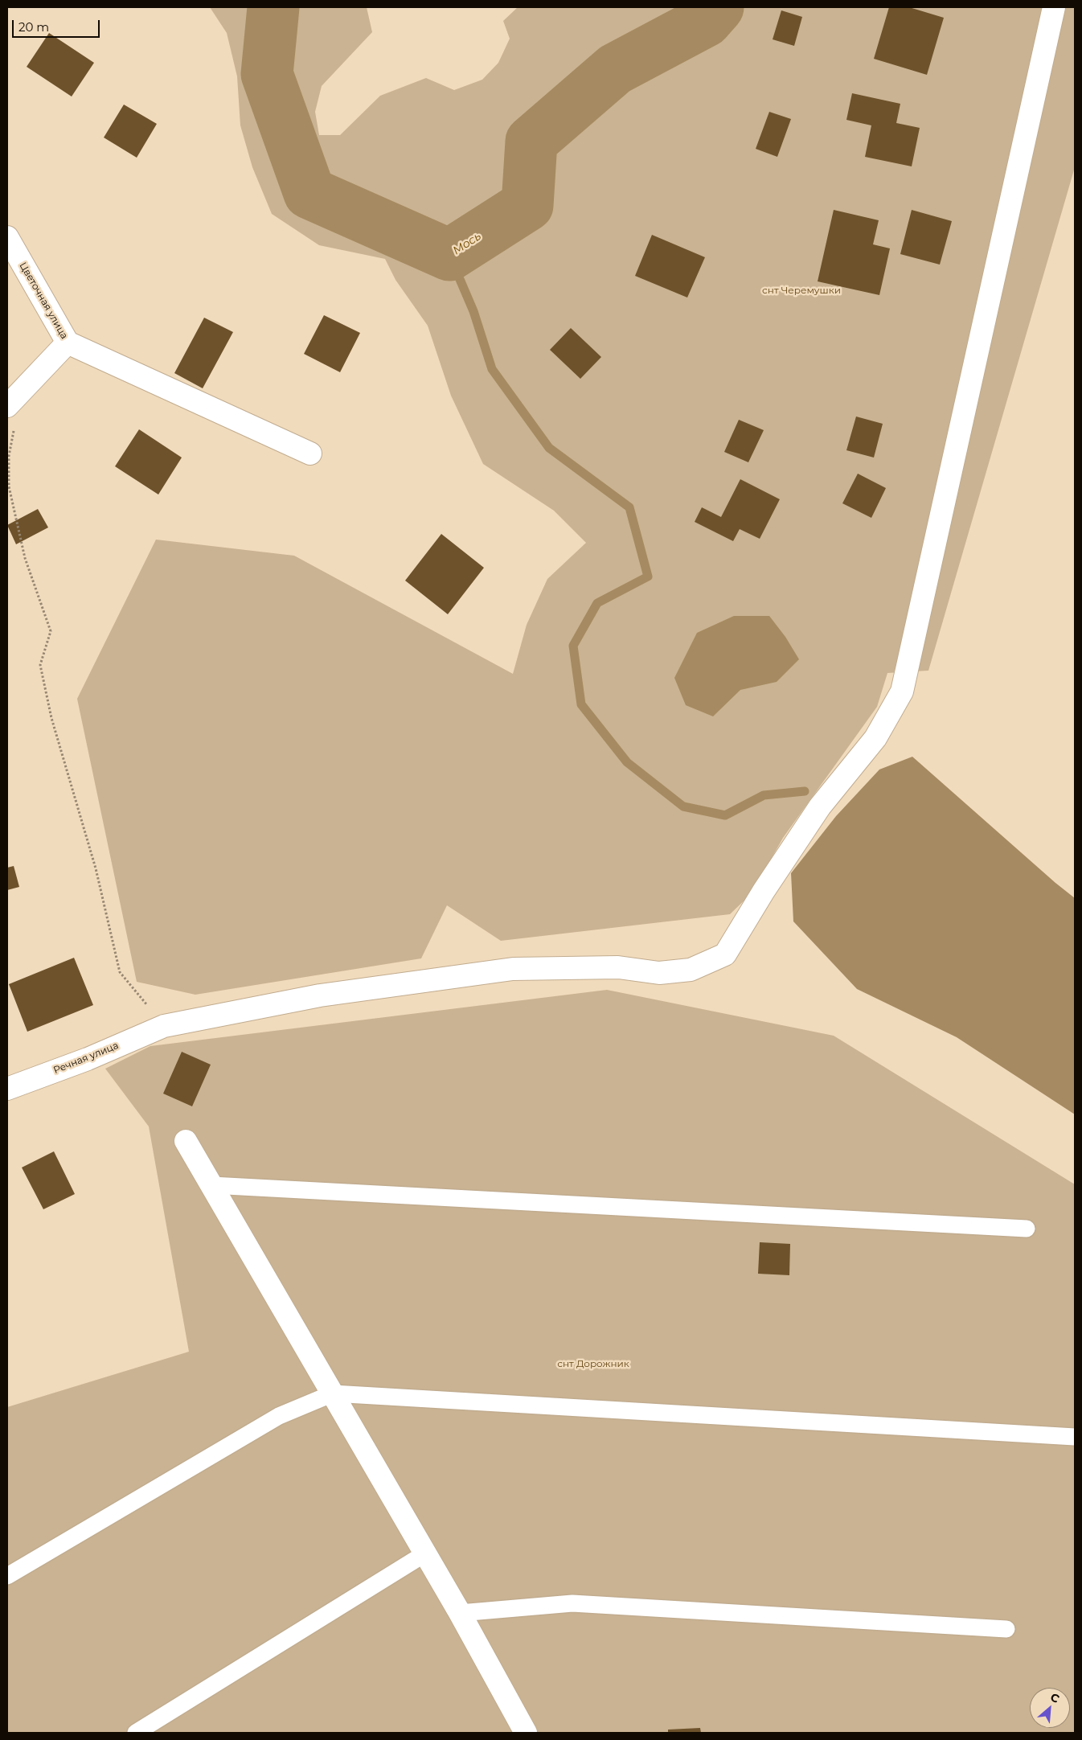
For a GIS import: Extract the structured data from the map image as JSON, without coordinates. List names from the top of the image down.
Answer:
{
  "streets": {
    "street": ["Цветочная улица", "Речная улица"]
  },
  "water": ["Мось"],
  "parks": ["снт Черемушки", "снт Дорожник"],
  "scale_bar": "20 m",
  "north": "top right"
}
